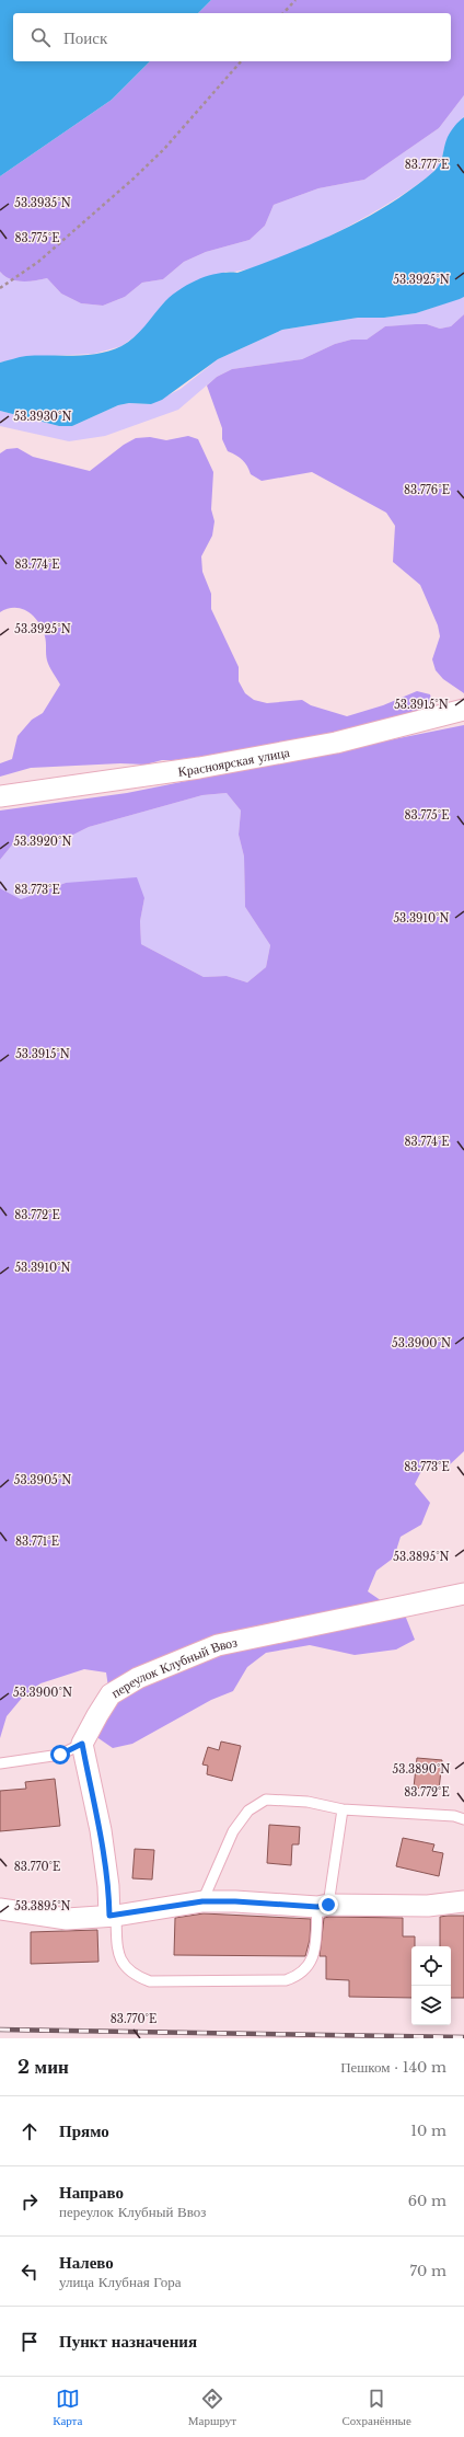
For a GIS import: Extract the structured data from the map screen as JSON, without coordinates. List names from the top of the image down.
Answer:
{
  "streets": {
    "street": ["Красноярская улица", "переулок Клубный Ввоз"]
  },
  "page": {
    "search": "Поиск",
    "heading": ["2 мин", "Пешком · 140 m"],
    "list": [
      ["Прямо", "10 m"],
      ["Направо", "переулок Клубный Ввоз", "60 m"],
      ["Налево", "улица Клубная Гора", "70 m"],
      "Пункт назначения"
    ],
    "nav": ["Карта", "Маршрут", "Сохранённые"]
  },
  "coordinates": [
    "83.777°E",
    "53.3935°N",
    "83.775°E",
    "53.3925°N",
    "53.3930°N",
    "83.776°E",
    "83.774°E",
    "53.3915°N",
    "53.3920°N",
    "83.773°E",
    "53.3910°N",
    "83.772°E",
    "53.3900°N",
    "53.3905°N",
    "83.771°E",
    "53.3895°N",
    "53.3890°N",
    "83.770°E"
  ]
}
